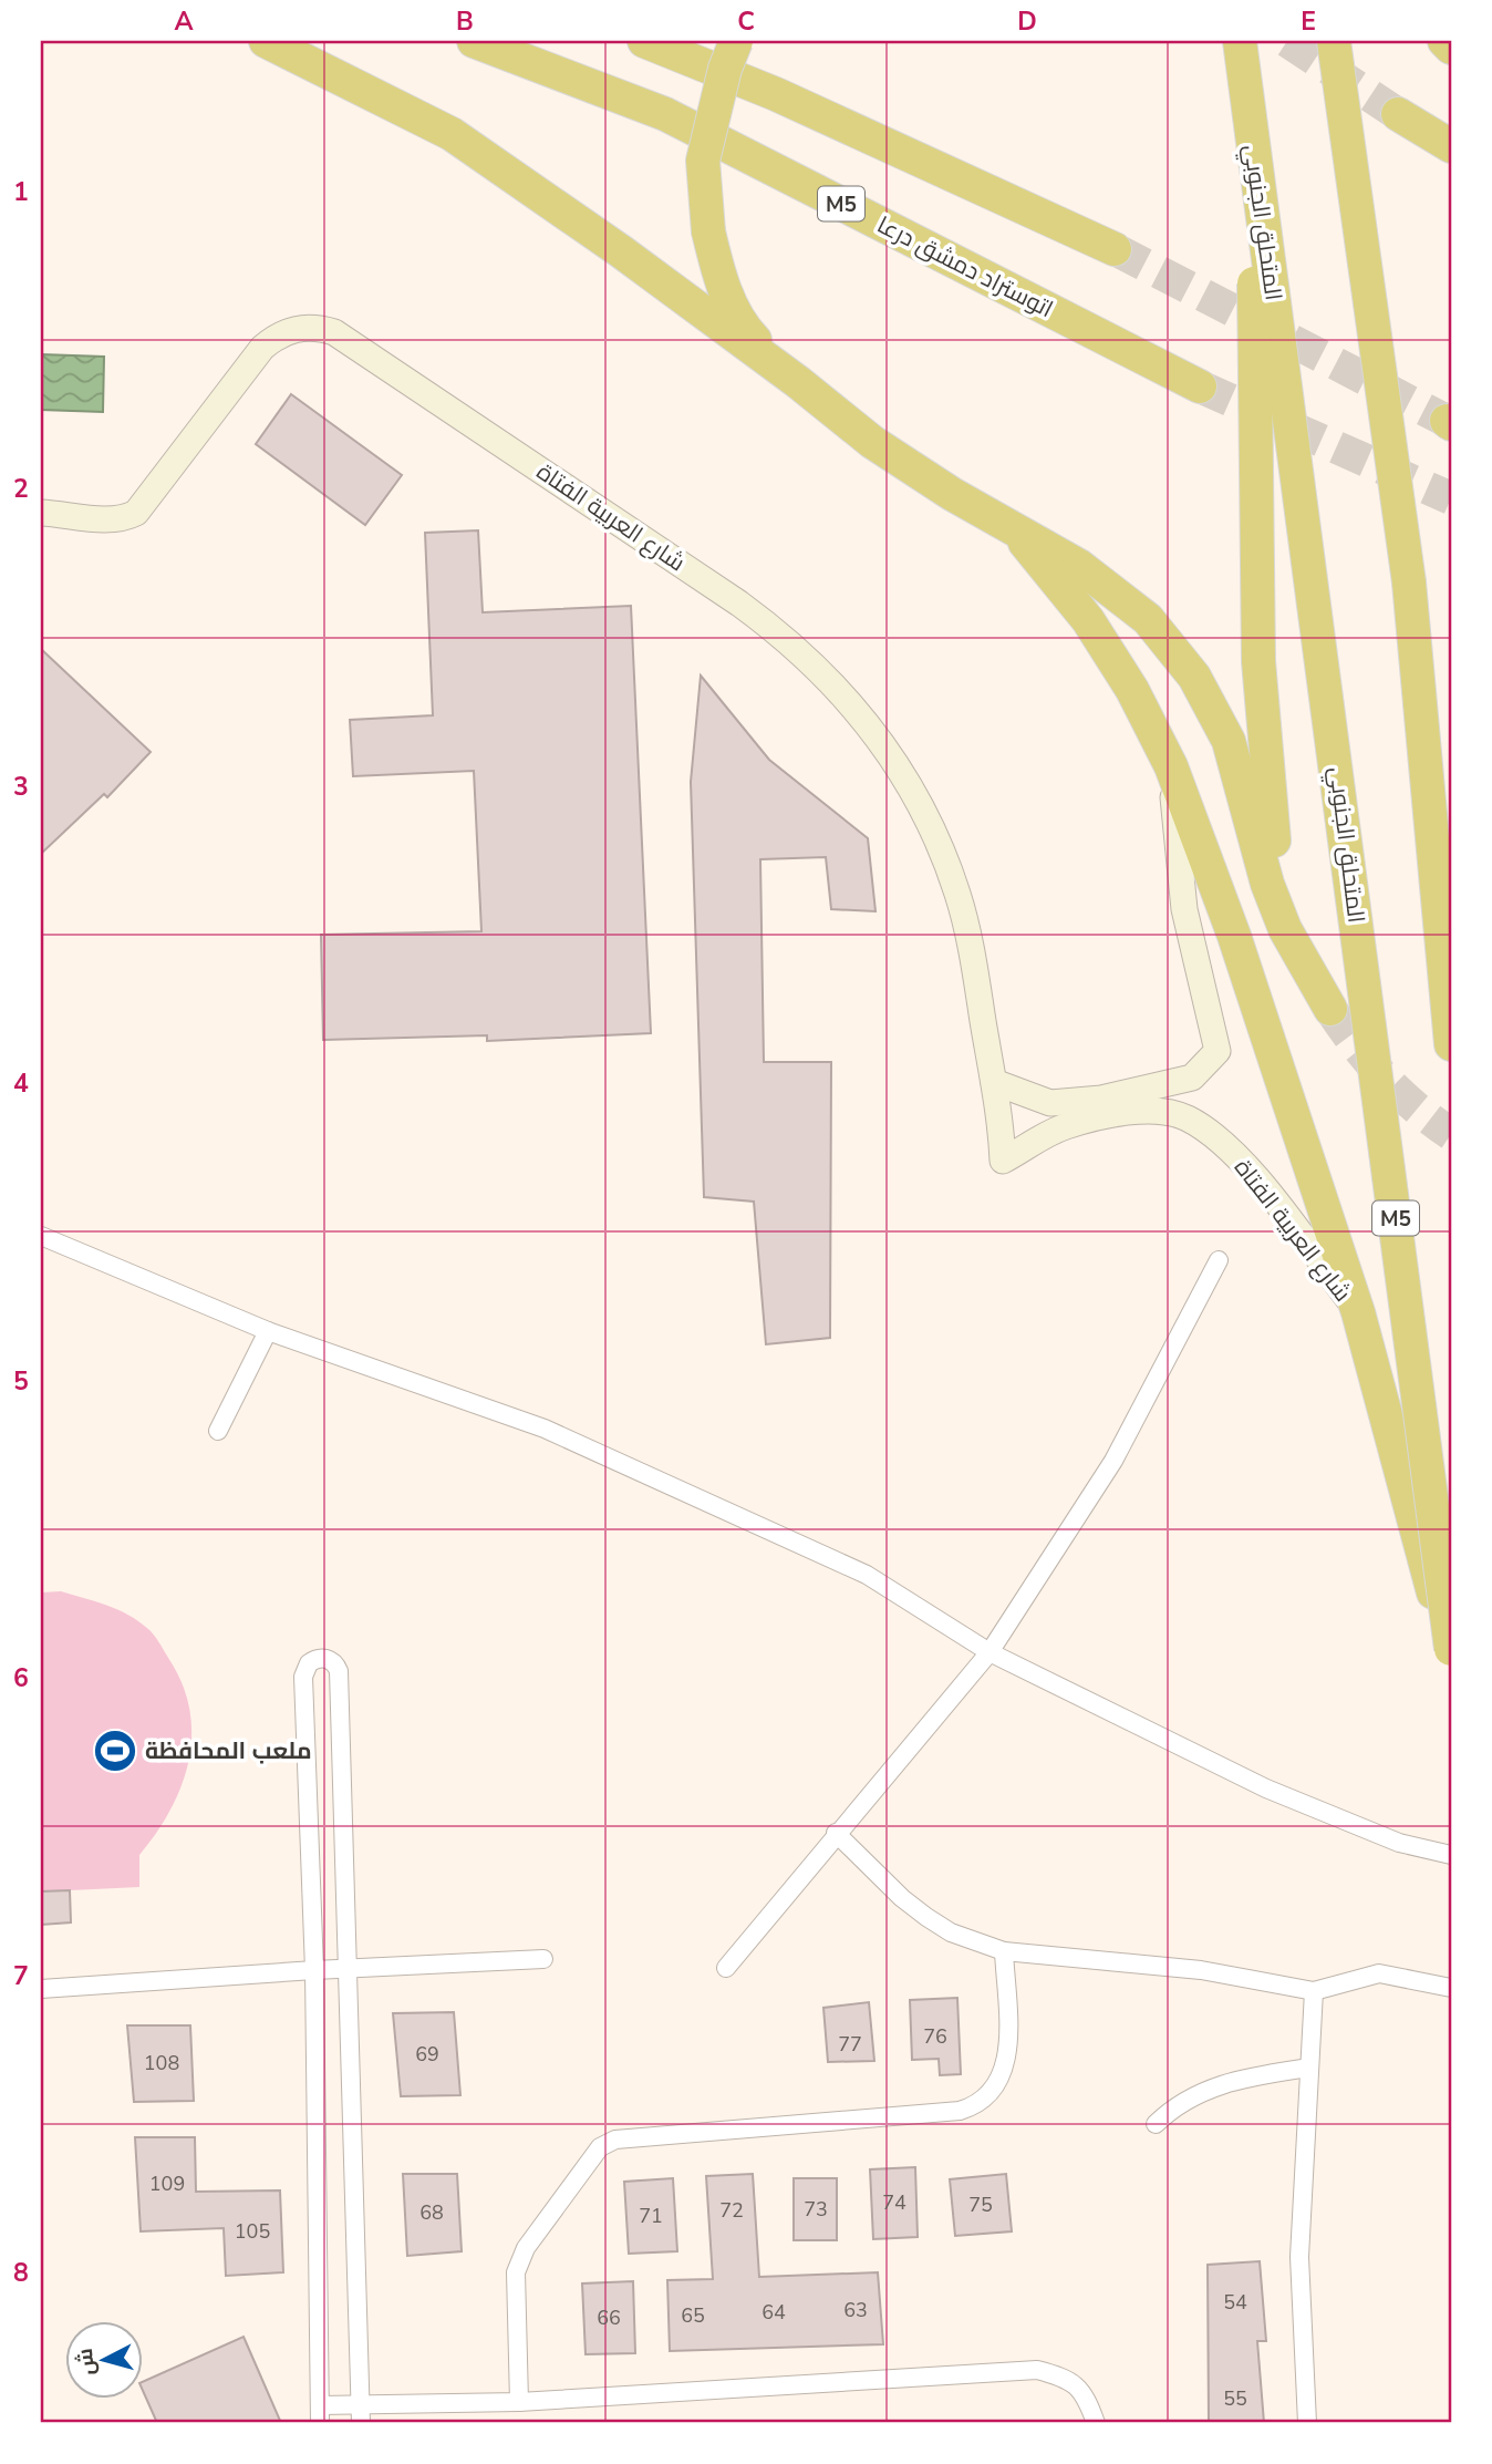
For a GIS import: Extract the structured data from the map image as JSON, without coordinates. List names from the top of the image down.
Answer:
{
  "streets": {
    "highway": ["M5", "المتحلق الجنوبي", "اتوستراد دمشق درعا"],
    "street": ["شارع العربية الفتاة"]
  },
  "places": {
    "sports": ["ملعب المحافظة"]
  },
  "house_numbers": [
    "76",
    "77",
    "69",
    "108",
    "109",
    "74",
    "75",
    "73",
    "72",
    "68",
    "71",
    "105",
    "54",
    "63",
    "64",
    "65",
    "66",
    "55"
  ],
  "north": "left",
  "grid": {
    "columns": [
      "A",
      "B",
      "C",
      "D",
      "E"
    ],
    "rows": [
      "1",
      "2",
      "3",
      "4",
      "5",
      "6",
      "7",
      "8"
    ]
  }
}
